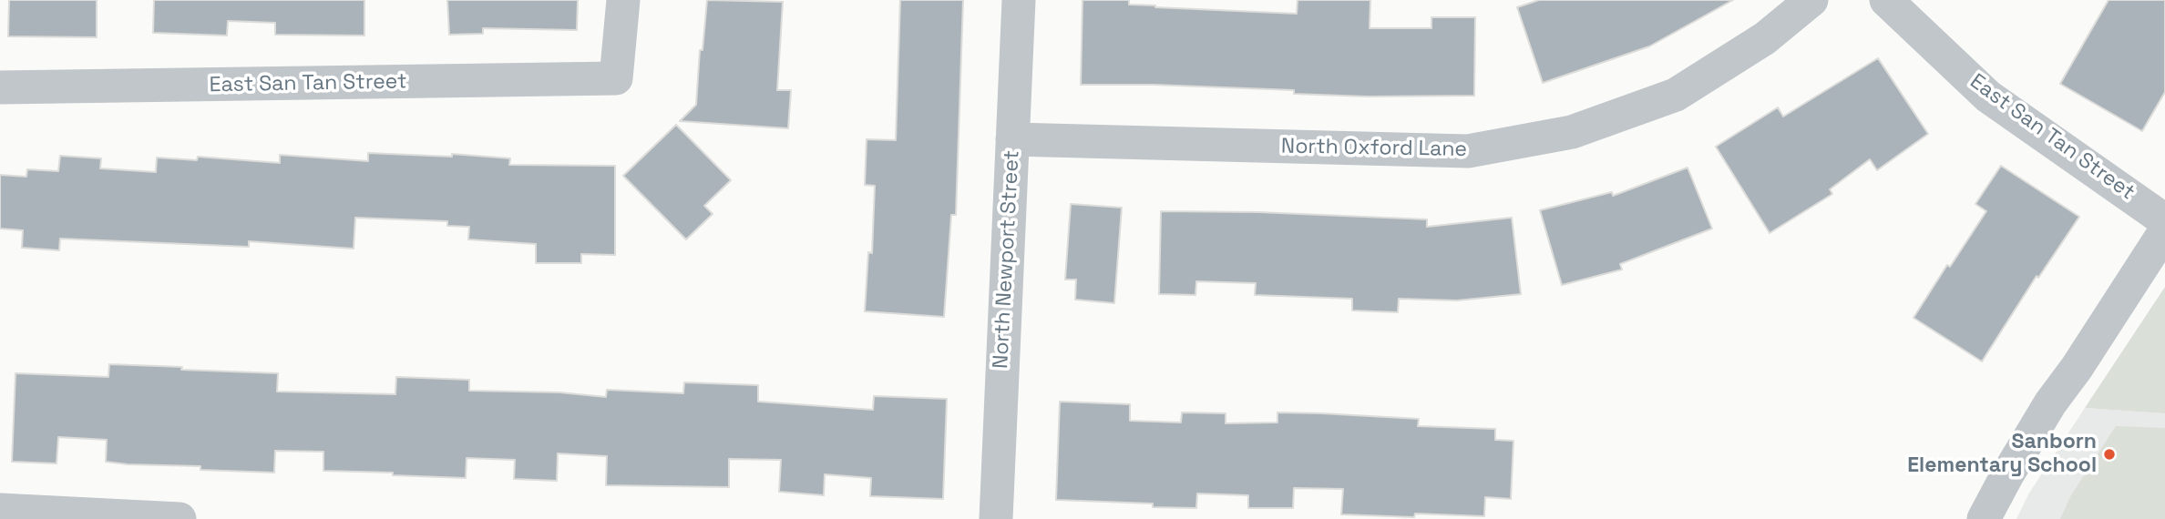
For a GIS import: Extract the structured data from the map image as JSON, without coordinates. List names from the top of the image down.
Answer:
{
  "streets": {
    "street": ["East San Tan Street", "North Oxford Lane", "North Newport Street"]
  },
  "crossings": [
    ["North Oxford Lane", "North Newport Street"]
  ],
  "places": ["Sanborn Elementary School"]
}
